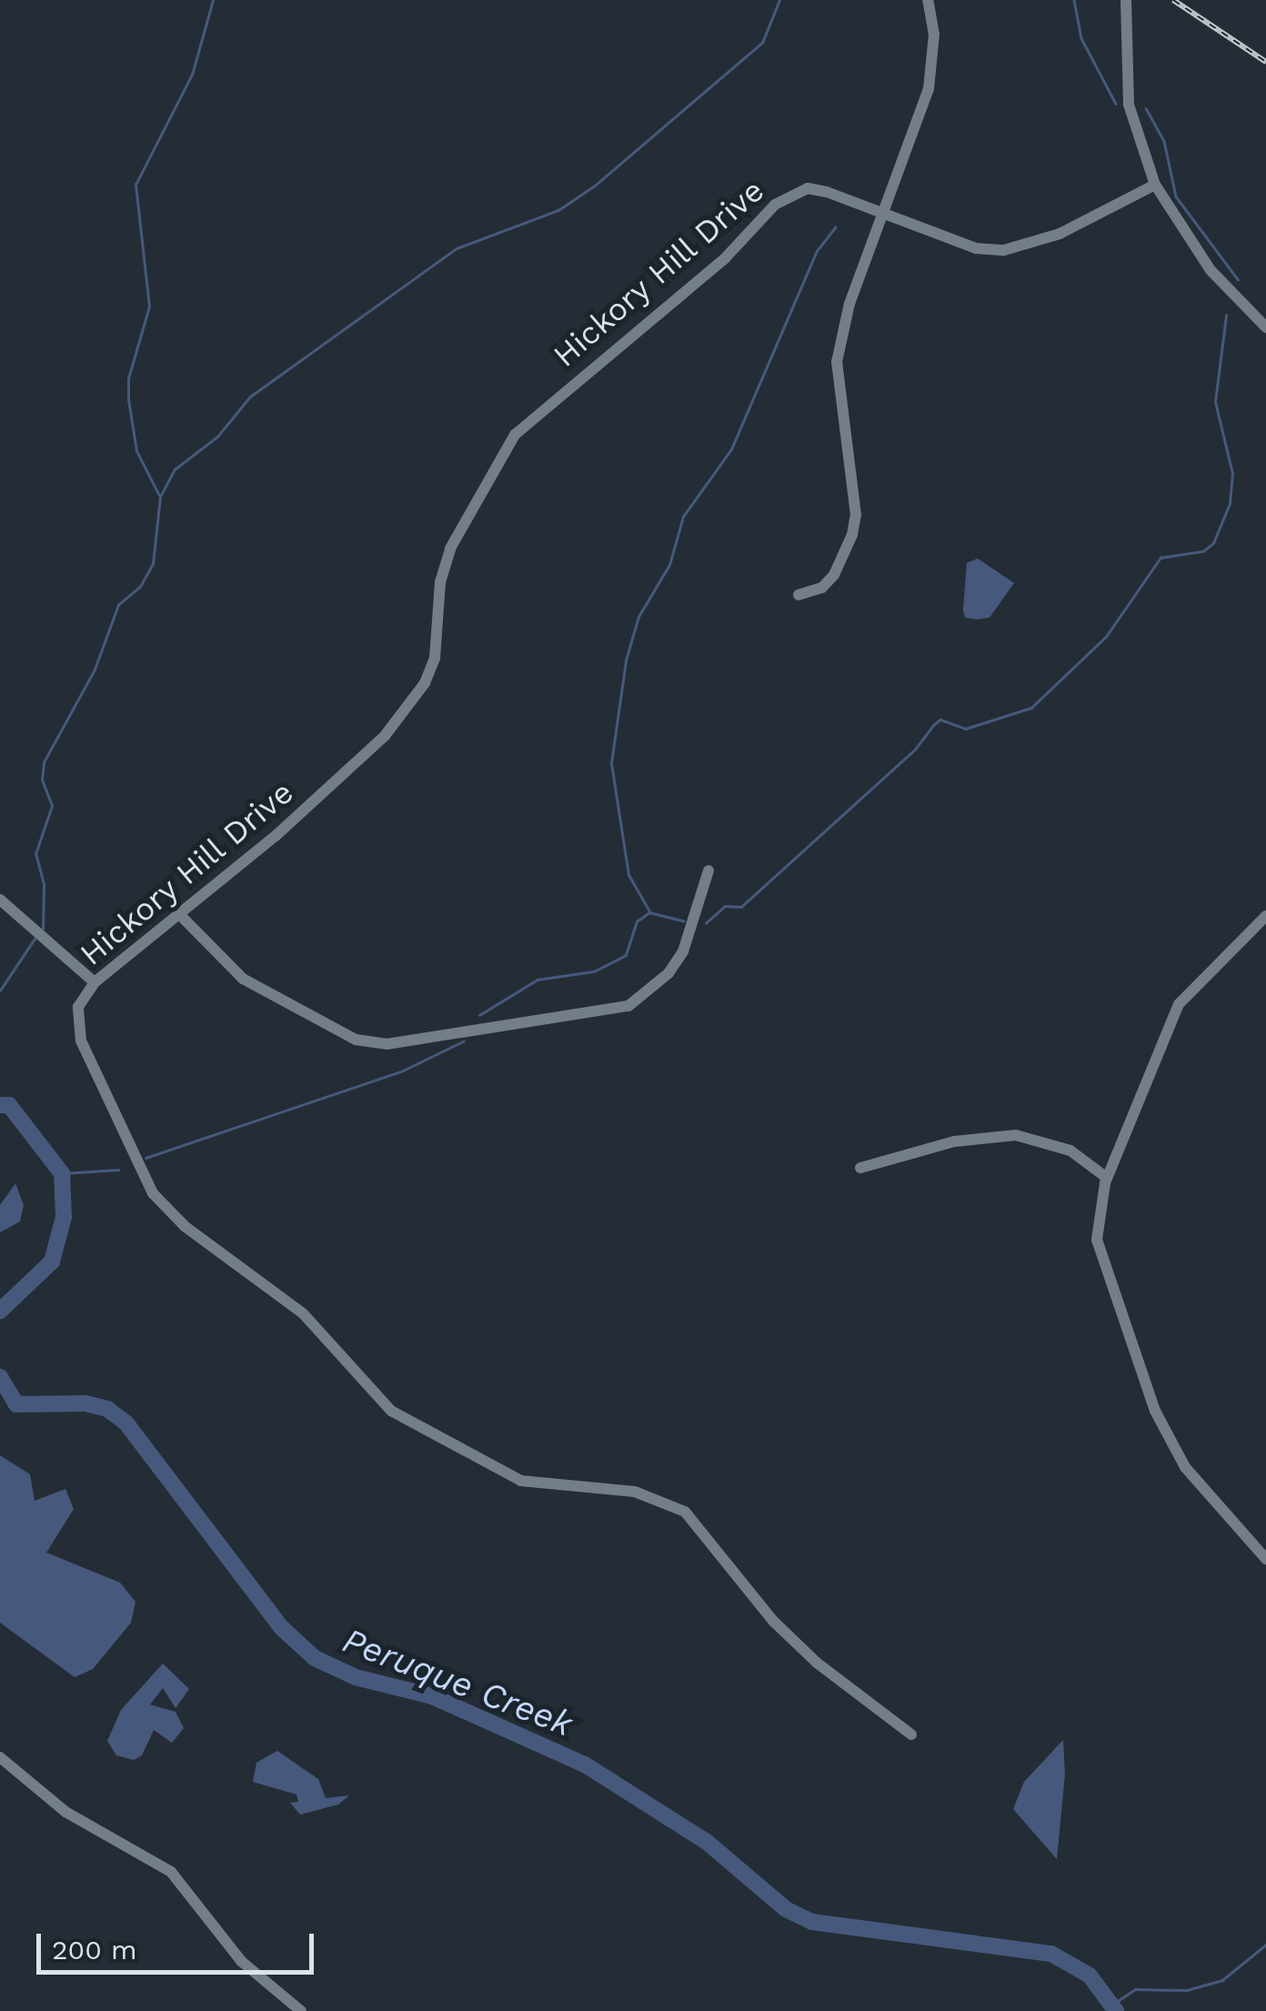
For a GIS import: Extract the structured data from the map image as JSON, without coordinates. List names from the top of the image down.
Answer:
{
  "streets": {
    "street": ["Hickory Hill Drive"]
  },
  "water": ["Peruque Creek"],
  "scale_bar": "200 m"
}
